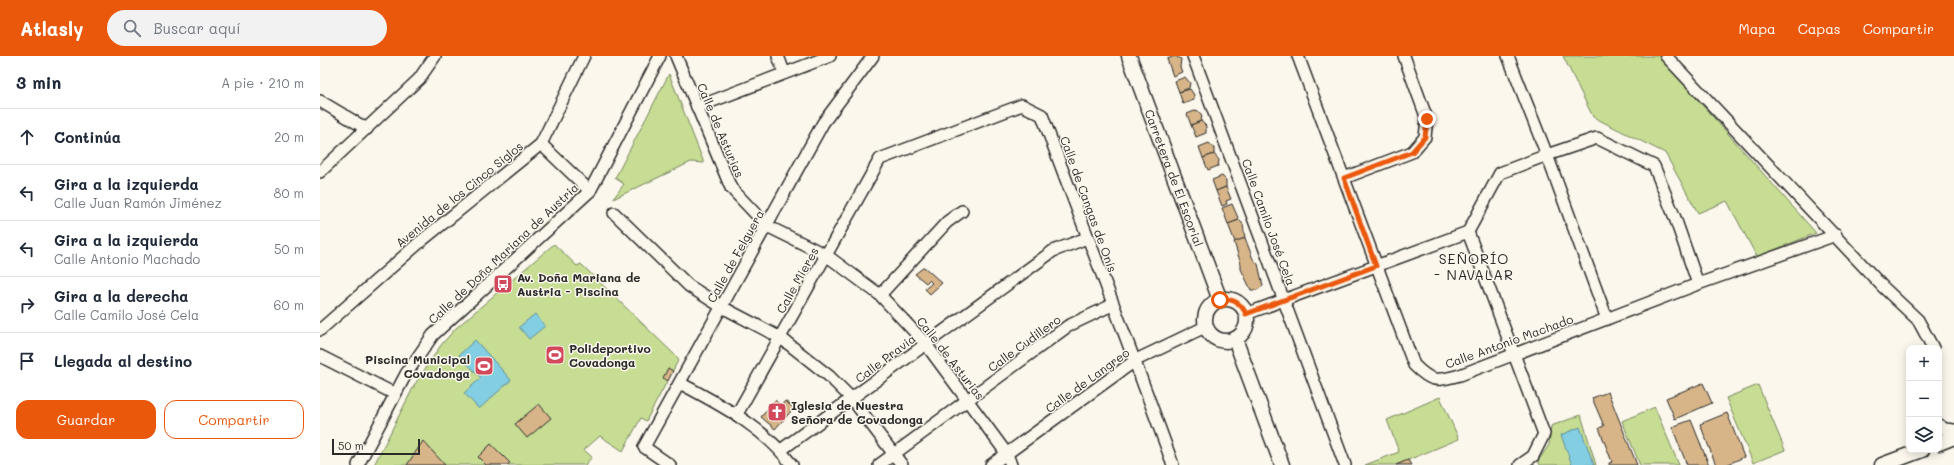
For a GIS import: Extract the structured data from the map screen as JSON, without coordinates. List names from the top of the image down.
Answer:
{
  "streets": {
    "street": [
      "Calle de Asturias",
      "Carretera de El Escorial",
      "Avenida de los Cinco Siglos",
      "Calle de Cangas de Onís",
      "Calle Camilo José Cela",
      "Calle de Doña Mariana de Austria",
      "Calle de Felguera",
      "Calle Mieres",
      "Calle Antonio Machado",
      "Calle Cudillero",
      "Calle Pravia",
      "Calle de Langreo"
    ]
  },
  "crossings": [
    ["Calle de Asturias", "Calle de Felguera"],
    ["Calle de Asturias", "Calle Mieres"],
    ["Calle de Asturias", "Calle Cudillero"],
    ["Calle de Asturias", "Calle Pravia"],
    ["Calle de Asturias", "Calle de Langreo"],
    ["Carretera de El Escorial", "Calle de Langreo"],
    ["Calle de Cangas de Onís", "Calle Mieres"],
    ["Calle de Cangas de Onís", "Calle Cudillero"],
    ["Calle de Cangas de Onís", "Calle Pravia"],
    ["Calle de Cangas de Onís", "Calle de Langreo"]
  ],
  "districts": ["SEÑORÍO - NAVALAR"],
  "places": {
    "bus stop": ["Av. Doña Mariana de Austria - Piscina"],
    "sports": ["Polideportivo Covadonga", "Piscina Municipal Covadonga"],
    "church": ["Iglesia de Nuestra Señora de Covadonga"]
  },
  "scale_bar": "50 m",
  "page": {
    "header": "Atlasly",
    "search": "Buscar aquí",
    "nav": ["Mapa", "Capas", "Compartir"],
    "heading": ["3 min", "A pie · 210 m"],
    "list": [
      ["Continúa", "20 m"],
      ["Gira a la izquierda", "Calle Juan Ramón Jiménez", "80 m"],
      ["Gira a la izquierda", "Calle Antonio Machado", "50 m"],
      ["Gira a la derecha", "Calle Camilo José Cela", "60 m"],
      "Llegada al destino"
    ],
    "map_buttons": ["+", "−"],
    "buttons": ["Guardar", "Compartir"],
    "scale": "50 m"
  }
}
